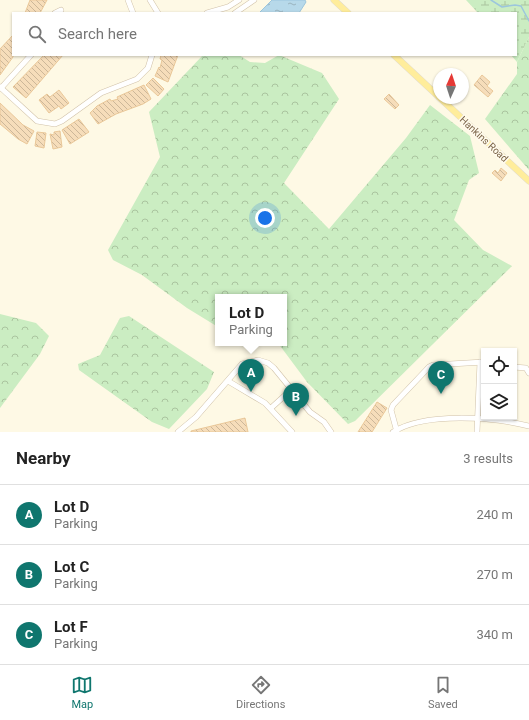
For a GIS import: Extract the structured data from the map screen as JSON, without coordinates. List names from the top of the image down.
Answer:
{
  "streets": {
    "main road": ["Hankins Road"]
  },
  "north": "top",
  "page": {
    "search": "Search here",
    "popup": ["Lot D", "Parking"],
    "pins": ["A", "C", "B"],
    "heading": ["Nearby", "3 results"],
    "list": [
      {
        "mark": "A",
        "name": "Lot D",
        "note": "Parking",
        "value": "240 m"
      },
      {
        "mark": "B",
        "name": "Lot C",
        "note": "Parking",
        "value": "270 m"
      },
      {
        "mark": "C",
        "name": "Lot F",
        "note": "Parking",
        "value": "340 m"
      }
    ],
    "nav": ["Map", "Directions", "Saved"]
  }
}
